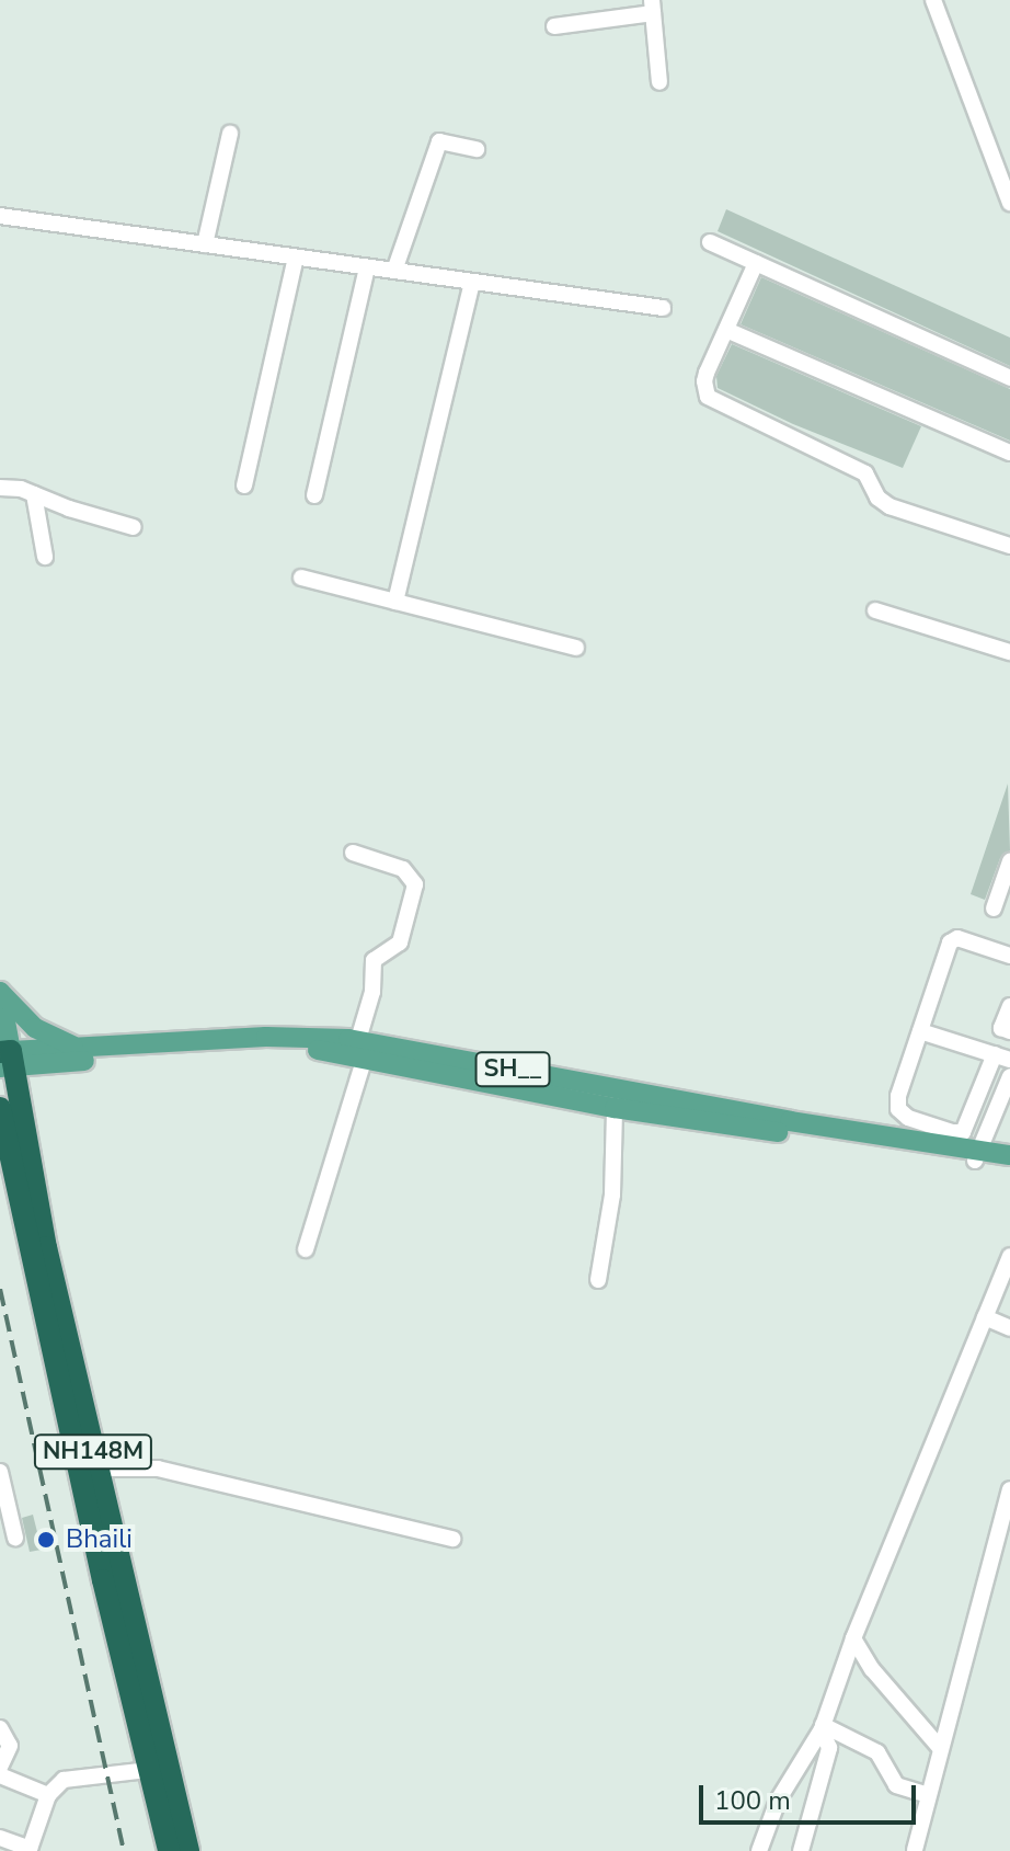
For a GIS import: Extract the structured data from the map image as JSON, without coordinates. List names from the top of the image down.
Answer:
{
  "streets": {
    "highway": ["NH148M"],
    "main road": ["SH__"]
  },
  "crossings": [
    ["SH__", "NH148M"]
  ],
  "places": ["Bhaili"],
  "scale_bar": "100 m"
}
